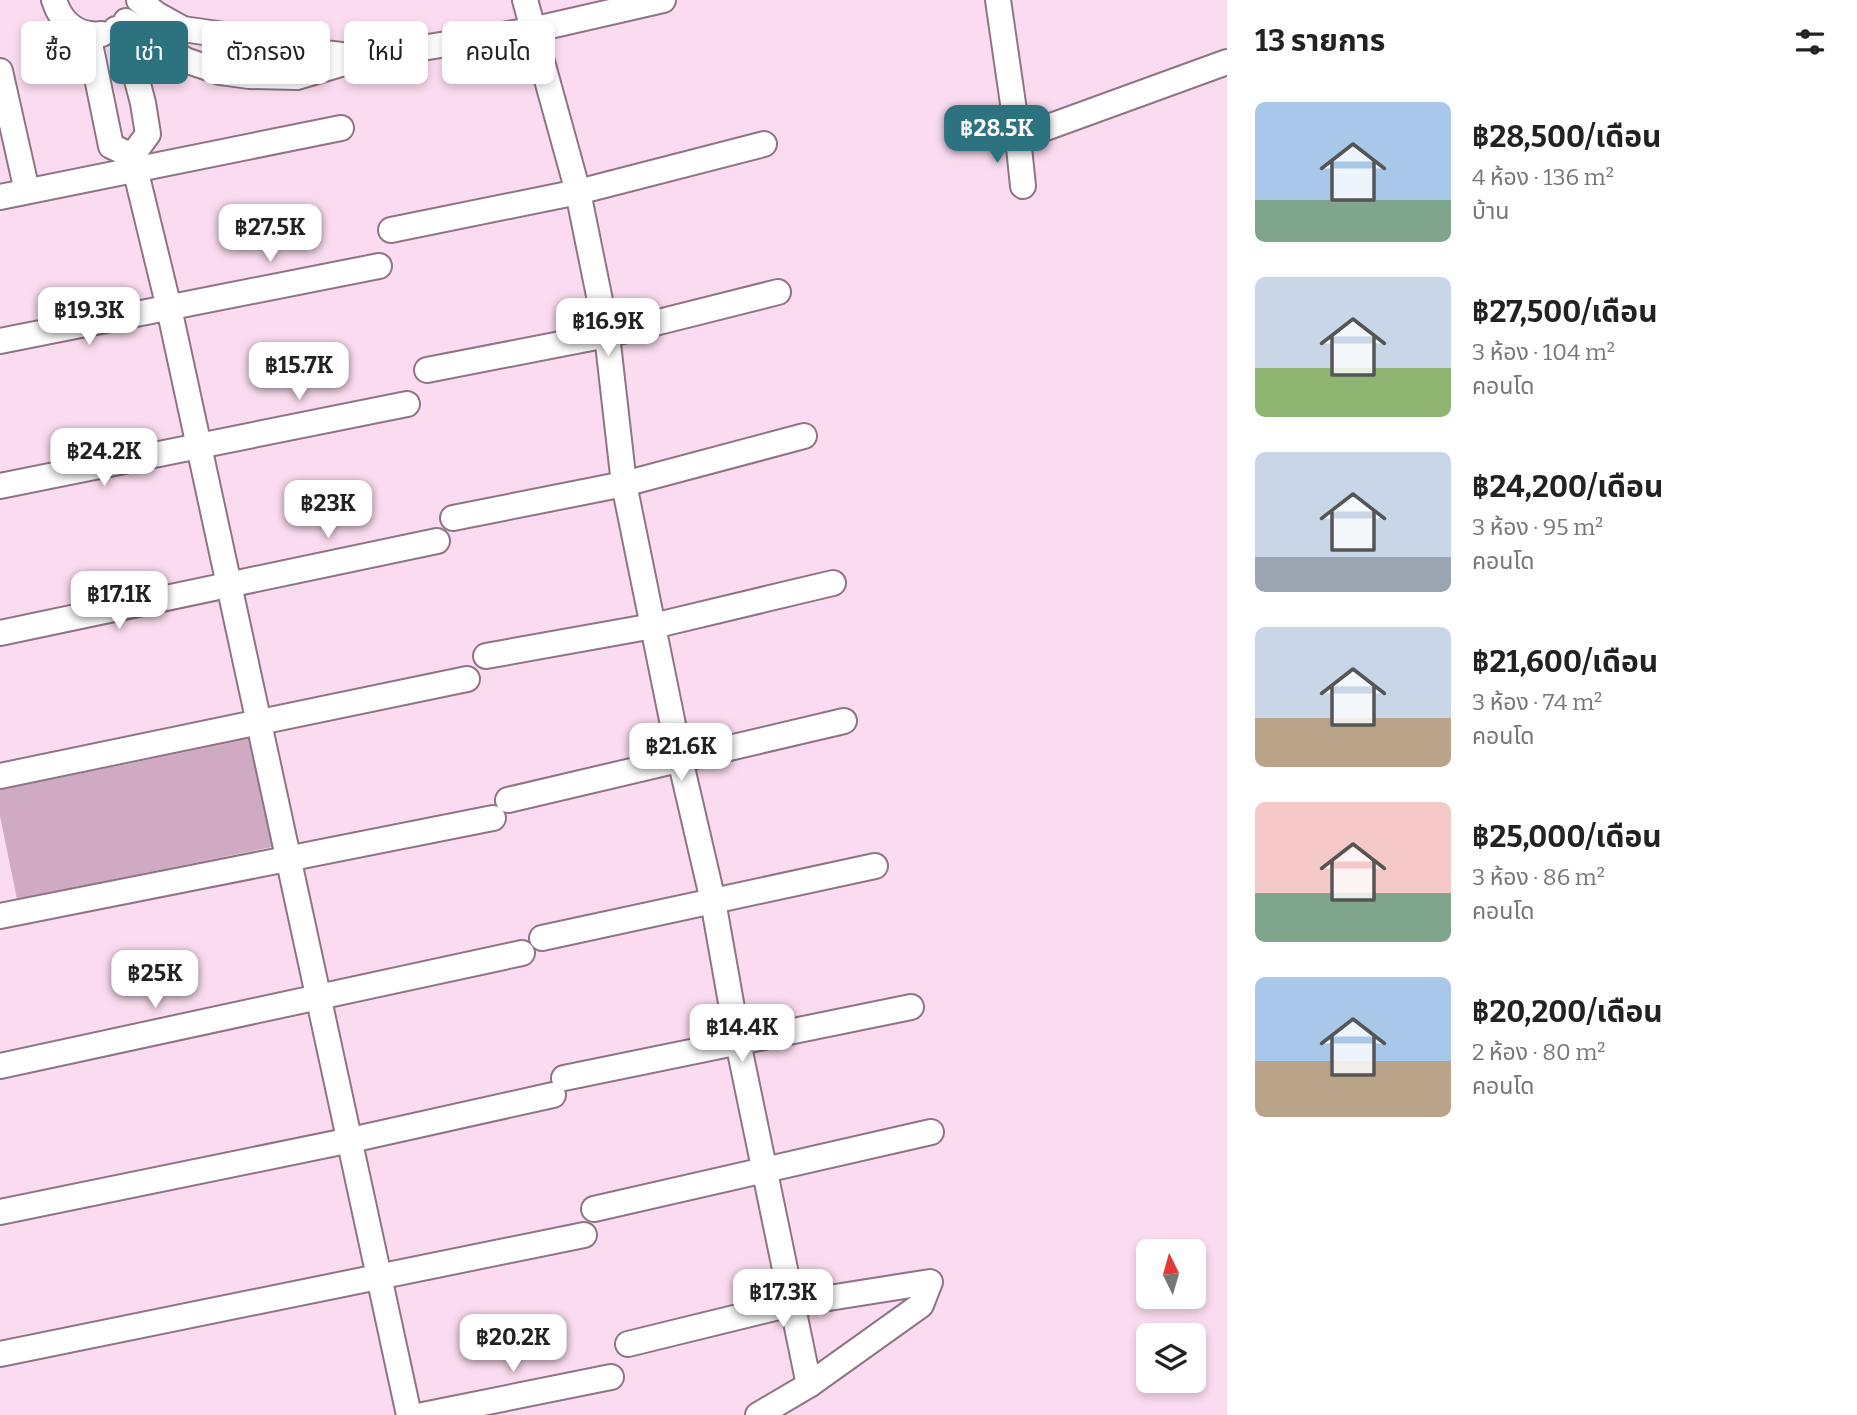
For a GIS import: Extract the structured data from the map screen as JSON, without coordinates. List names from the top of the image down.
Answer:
{
  "north": "top",
  "page": {
    "heading": "13 รายการ",
    "chip": [
      "ซื้อ",
      "เช่า",
      "ตัวกรอง",
      "ใหม่",
      "คอนโด"
    ],
    "list": [
      {
        "name": "฿28,500/เดือน",
        "note": "4 ห้อง · 136 m² · บ้าน"
      },
      {
        "name": "฿27,500/เดือน",
        "note": "3 ห้อง · 104 m² · คอนโด"
      },
      {
        "name": "฿24,200/เดือน",
        "note": "3 ห้อง · 95 m² · คอนโด"
      },
      {
        "name": "฿21,600/เดือน",
        "note": "3 ห้อง · 74 m² · คอนโด"
      },
      {
        "name": "฿25,000/เดือน",
        "note": "3 ห้อง · 86 m² · คอนโด"
      },
      {
        "name": "฿20,200/เดือน",
        "note": "2 ห้อง · 80 m² · คอนโด"
      }
    ],
    "price": [
      "฿28.5K",
      "฿27.5K",
      "฿19.3K",
      "฿16.9K",
      "฿15.7K",
      "฿24.2K",
      "฿23K",
      "฿17.1K",
      "฿21.6K",
      "฿25K",
      "฿14.4K",
      "฿17.3K",
      "฿20.2K"
    ]
  }
}
